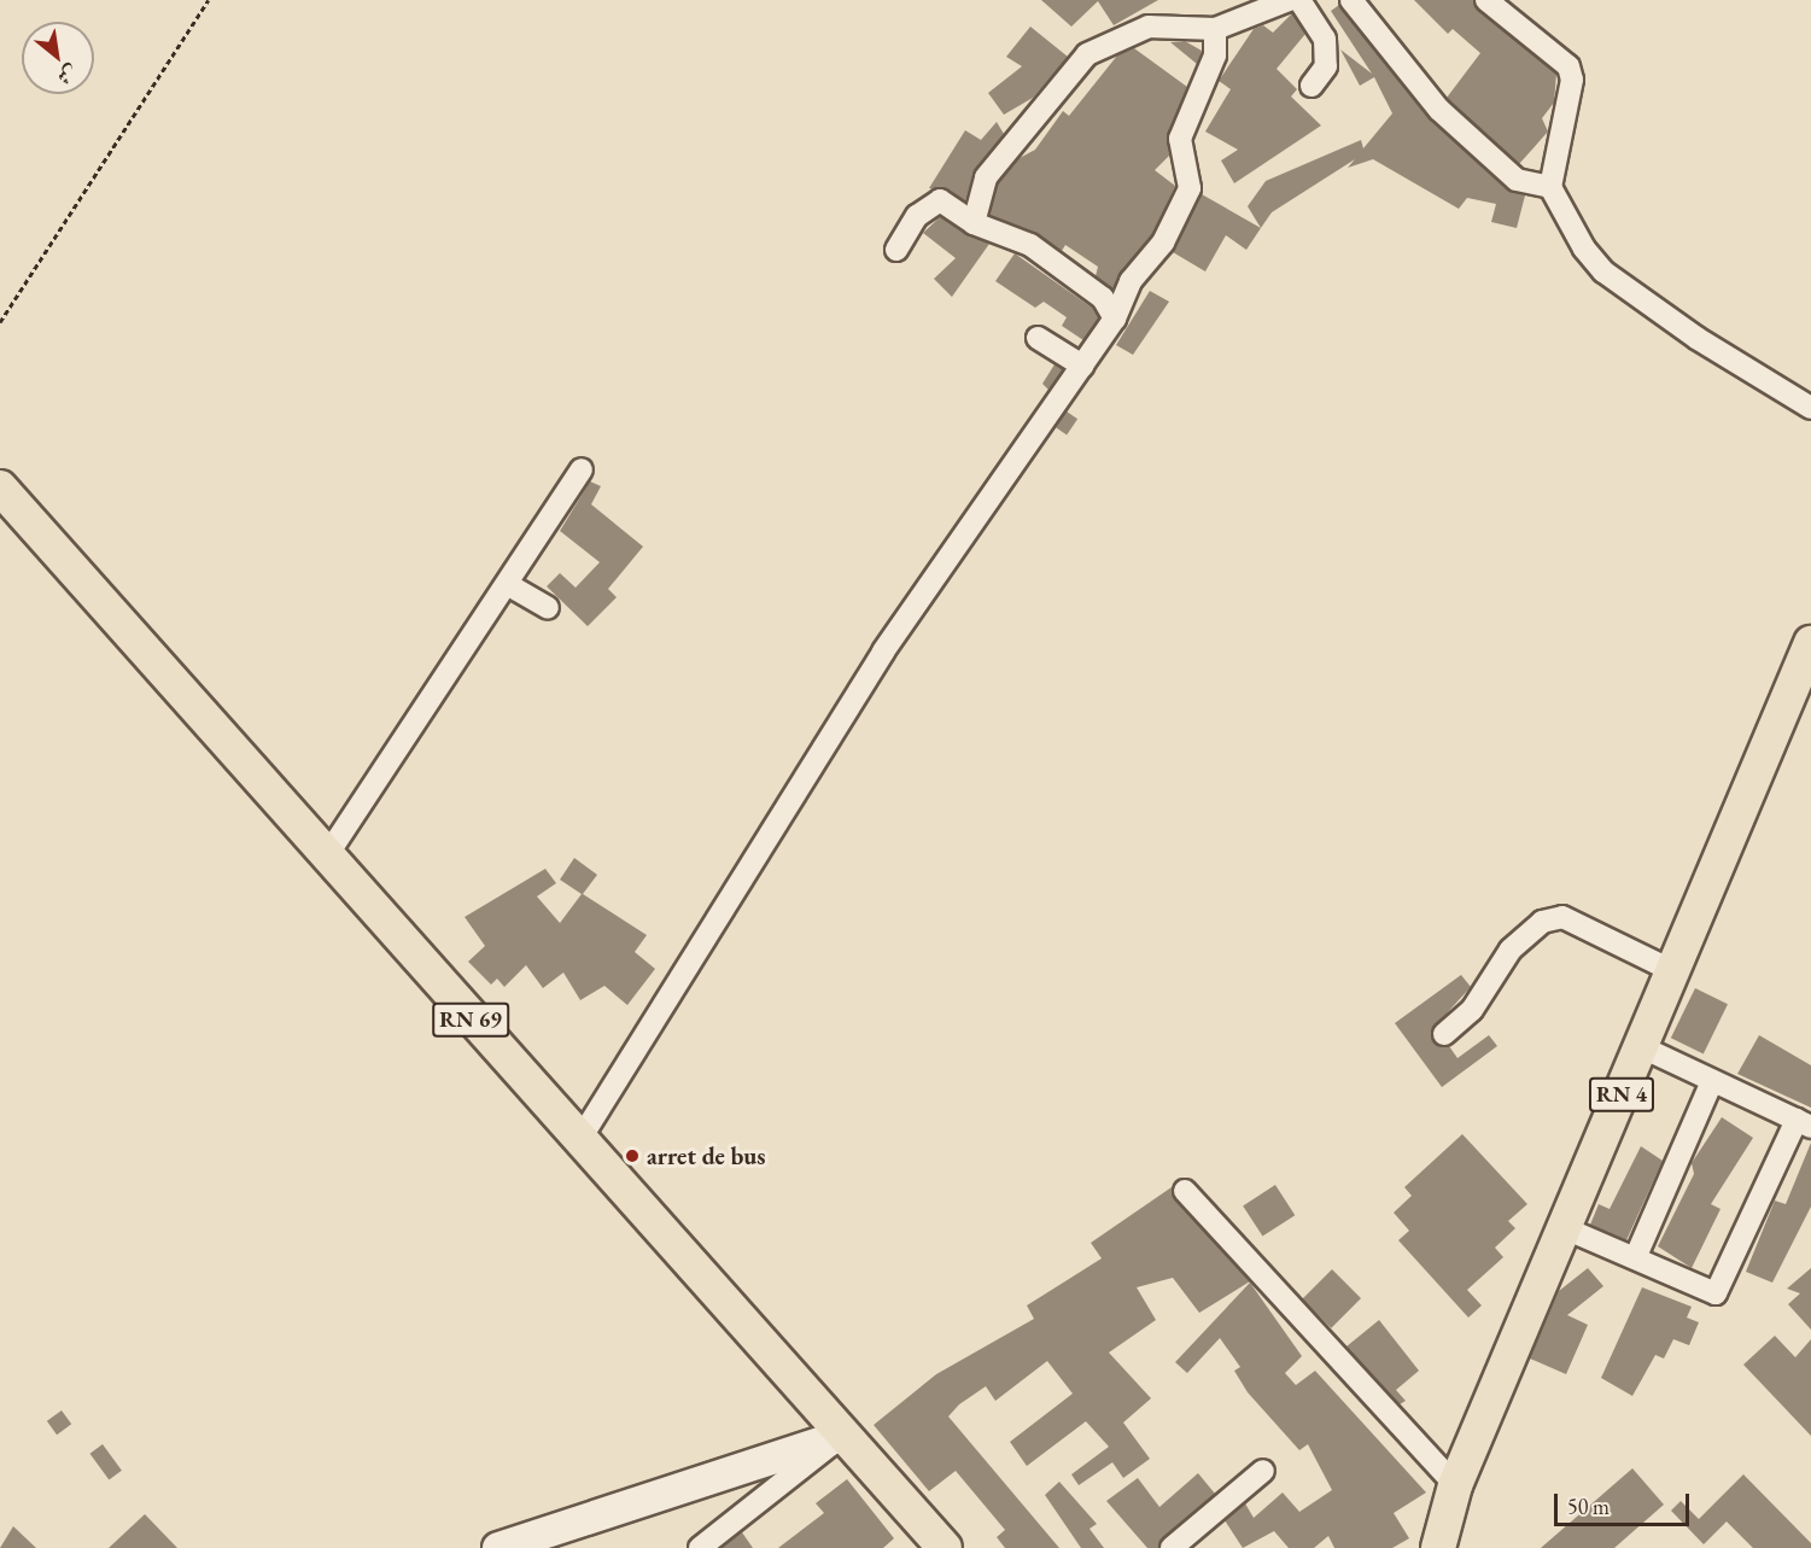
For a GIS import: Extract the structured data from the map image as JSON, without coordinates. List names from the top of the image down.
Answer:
{
  "streets": {
    "main road": ["RN 69", "RN 4"]
  },
  "places": ["arret de bus"],
  "scale_bar": "50 m",
  "north": "bottom right"
}
